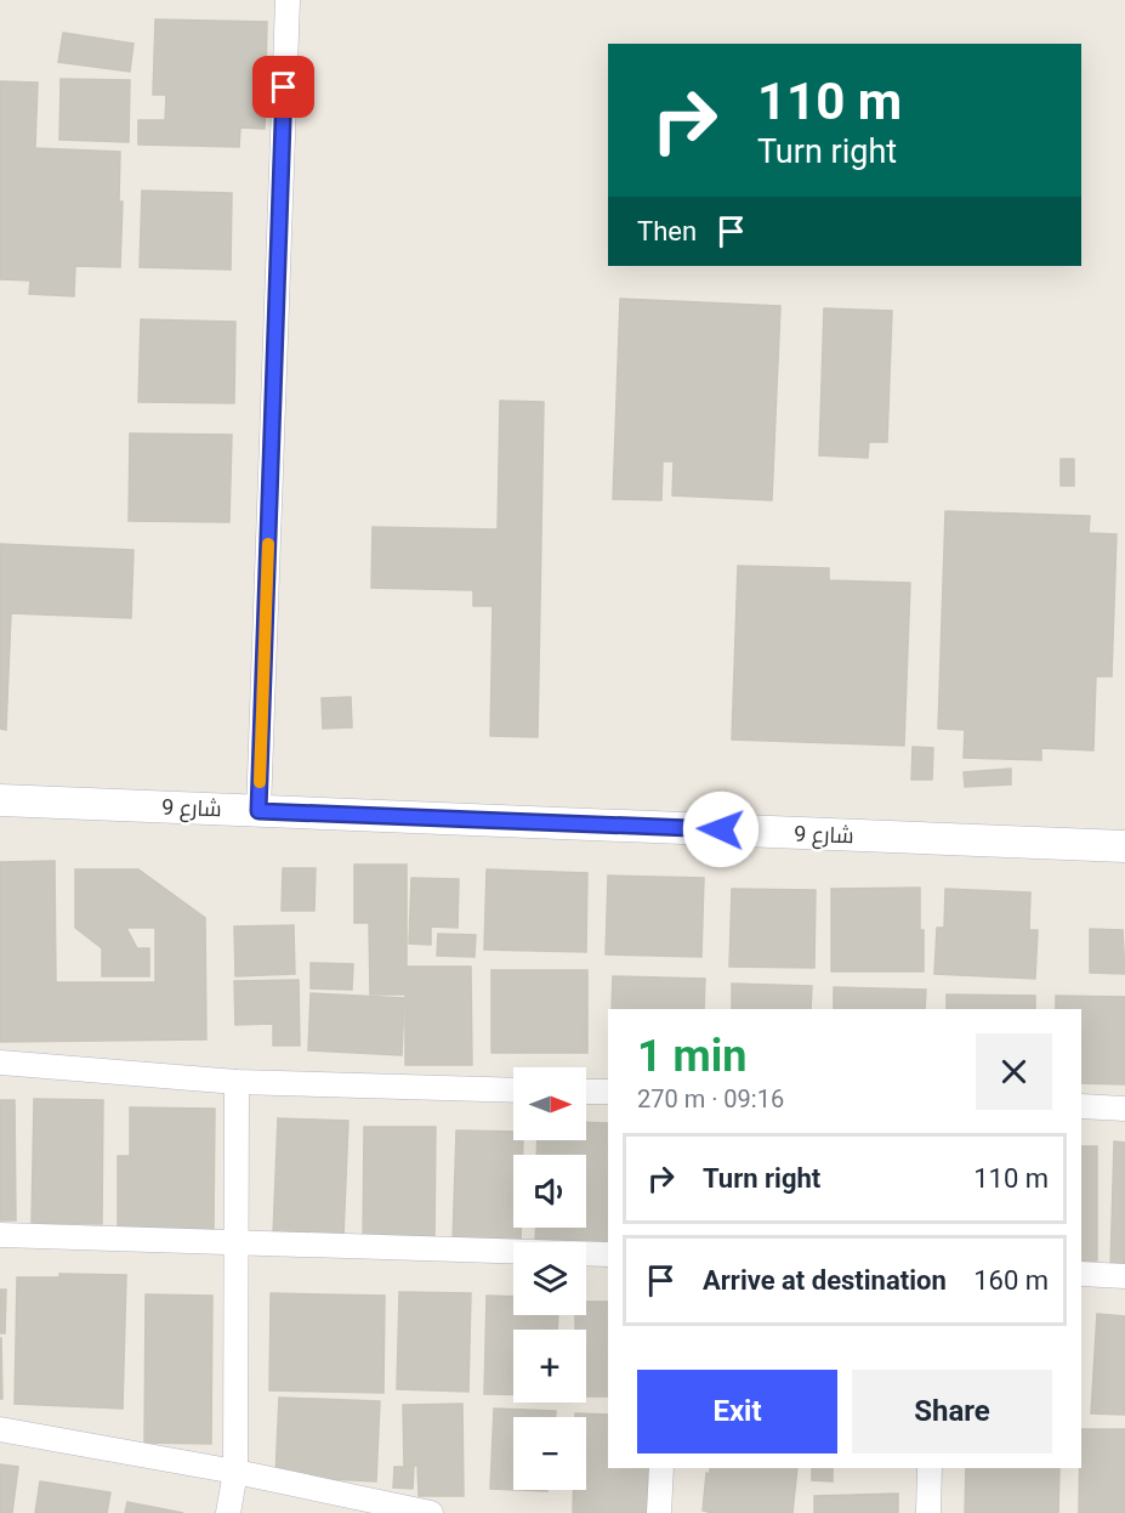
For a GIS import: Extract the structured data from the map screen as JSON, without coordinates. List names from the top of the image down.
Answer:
{
  "streets": {
    "street": ["شارع 9"]
  },
  "north": "right",
  "page": {
    "turn": ["110 m", "Turn right"],
    "then": "Then",
    "heading": ["1 min", "270 m · 09:16"],
    "map_buttons": ["+", "−"],
    "list": [
      {
        "name": "Turn right",
        "value": "110 m"
      },
      {
        "name": "Arrive at destination",
        "value": "160 m"
      }
    ],
    "buttons": ["Exit", "Share"]
  }
}
